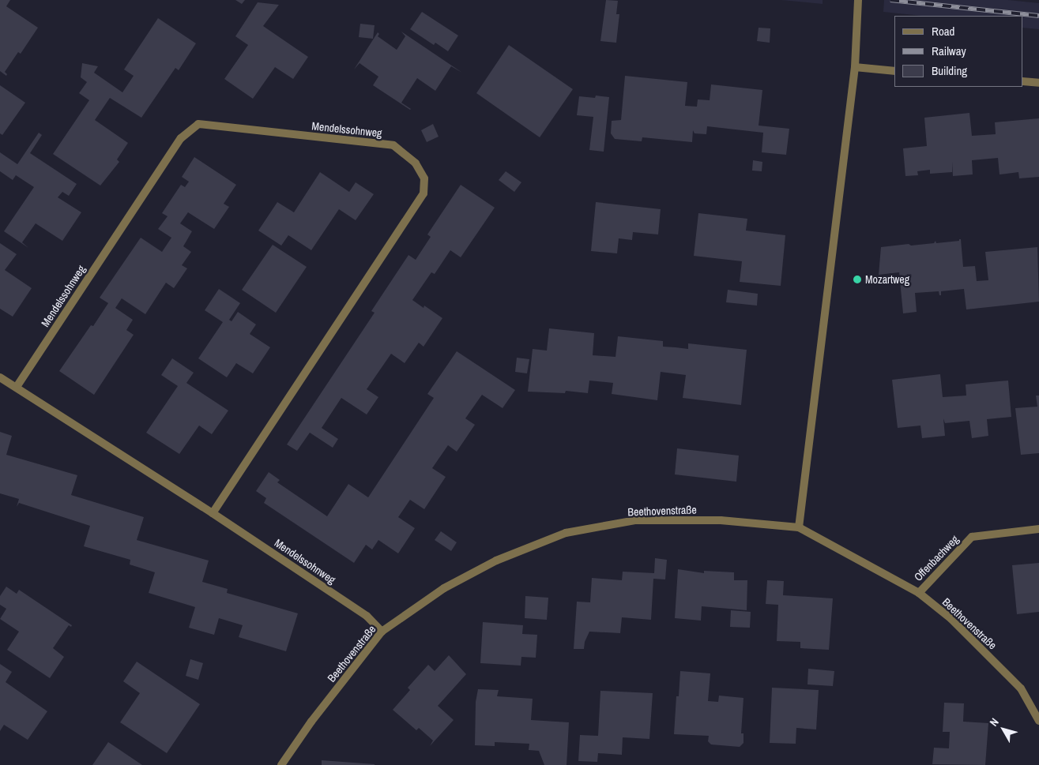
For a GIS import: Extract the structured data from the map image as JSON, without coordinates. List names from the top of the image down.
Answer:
{
  "streets": {
    "street": ["Mendelssohnweg", "Beethovenstraße", "Offenbachweg"]
  },
  "crossings": [
    ["Mendelssohnweg", "Beethovenstraße"],
    ["Beethovenstraße", "Offenbachweg"]
  ],
  "places": ["Mozartweg"],
  "legend": ["Road", "Railway", "Building"],
  "north": "top left"
}
